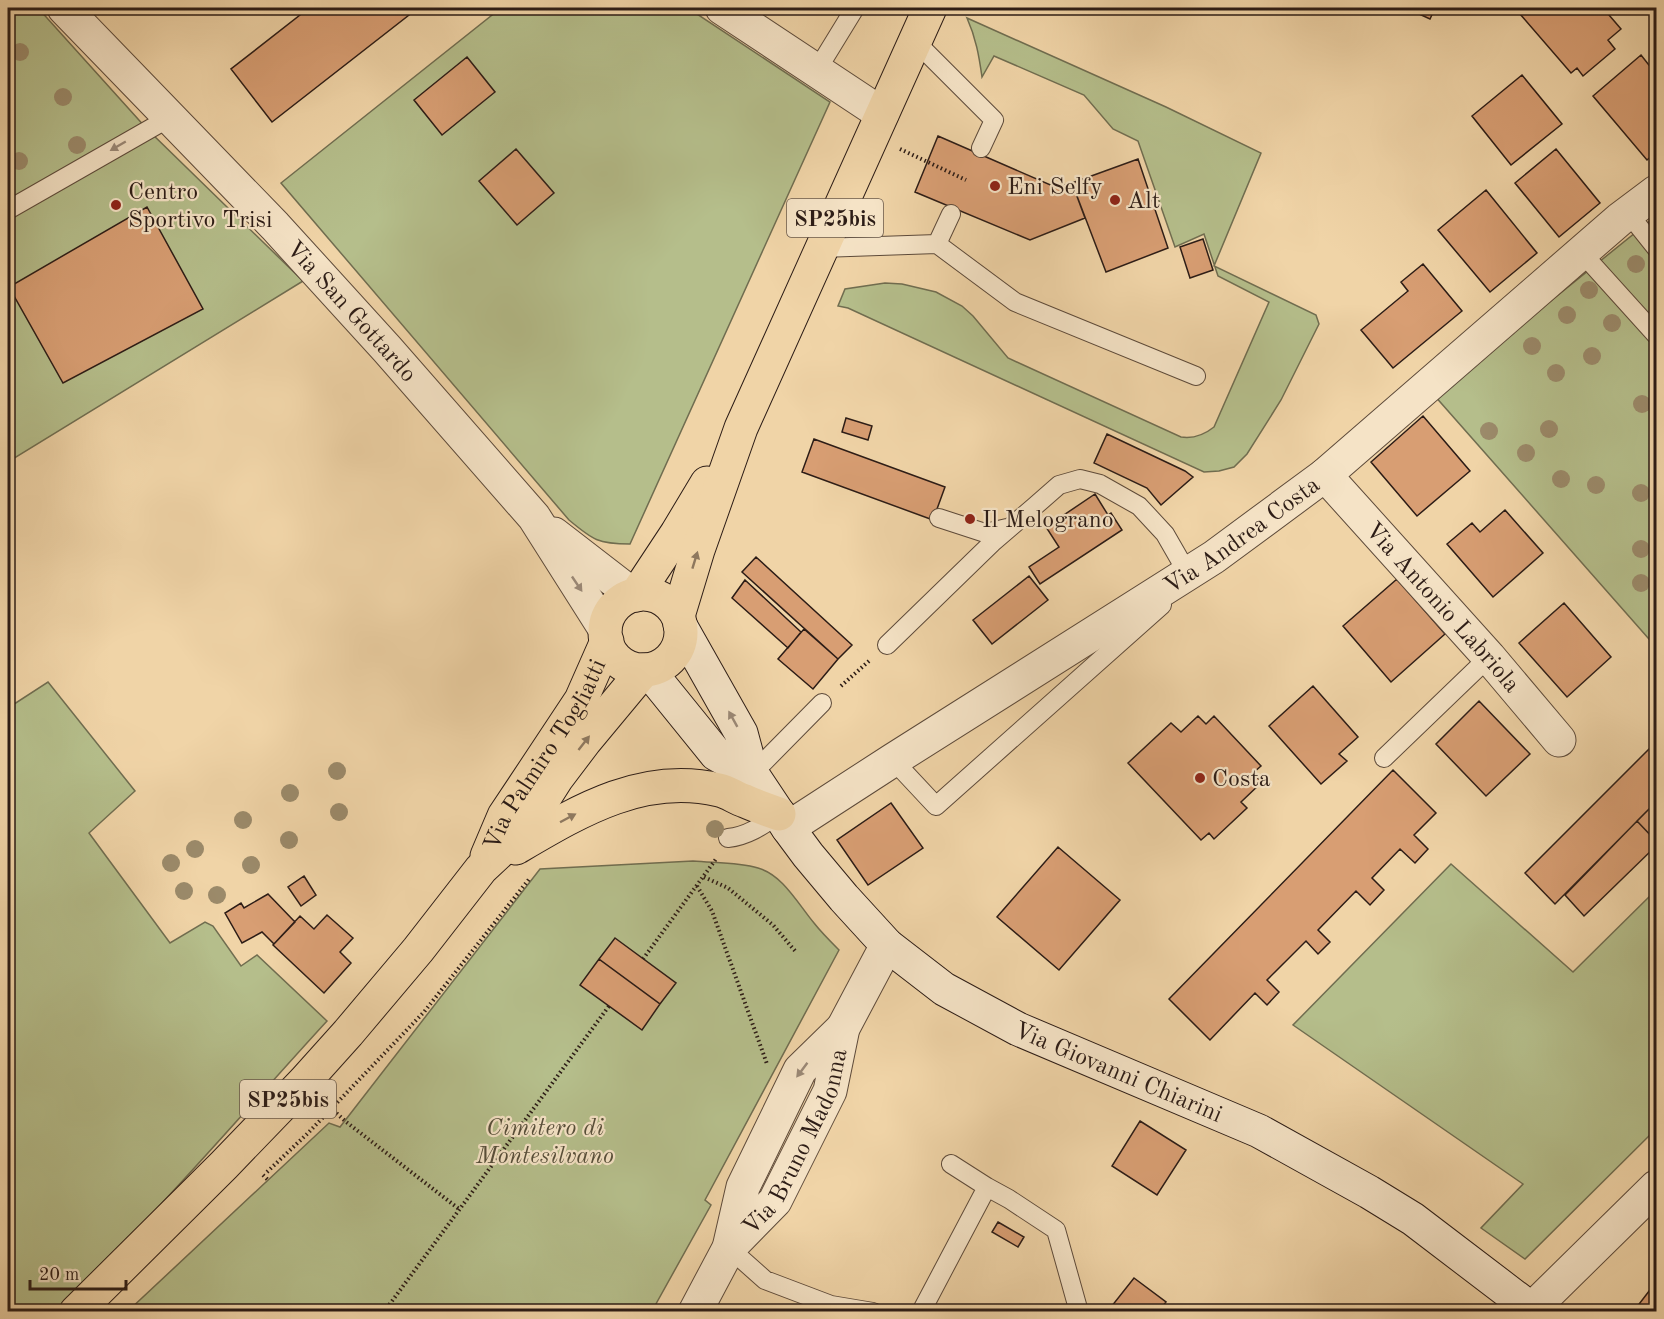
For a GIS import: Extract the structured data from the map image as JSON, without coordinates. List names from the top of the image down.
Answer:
{
  "streets": {
    "main road": ["SP25bis", "Via Palmiro Togliatti"],
    "street": [
      "Via San Gottardo",
      "Via Andrea Costa",
      "Via Antonio Labriola",
      "Via Giovanni Chiarini",
      "Via Bruno Madonna"
    ]
  },
  "crossings": [
    ["SP25bis", "Via San Gottardo"],
    ["SP25bis", "Via Palmiro Togliatti"],
    ["SP25bis", "Via Giovanni Chiarini"],
    ["Via San Gottardo", "Via Palmiro Togliatti"],
    ["Via San Gottardo", "Via Giovanni Chiarini"],
    ["Via Andrea Costa", "Via Antonio Labriola"],
    ["Via Andrea Costa", "Via Giovanni Chiarini"],
    ["Via Palmiro Togliatti", "Via Giovanni Chiarini"],
    ["Via Giovanni Chiarini", "Via Bruno Madonna"]
  ],
  "parks": ["Cimitero di Montesilvano"],
  "places": [
    "Eni Selfy",
    "Alt",
    "Centro Sportivo Trisi",
    "Il Melograno",
    "Costa"
  ],
  "scale_bar": "20 m"
}
